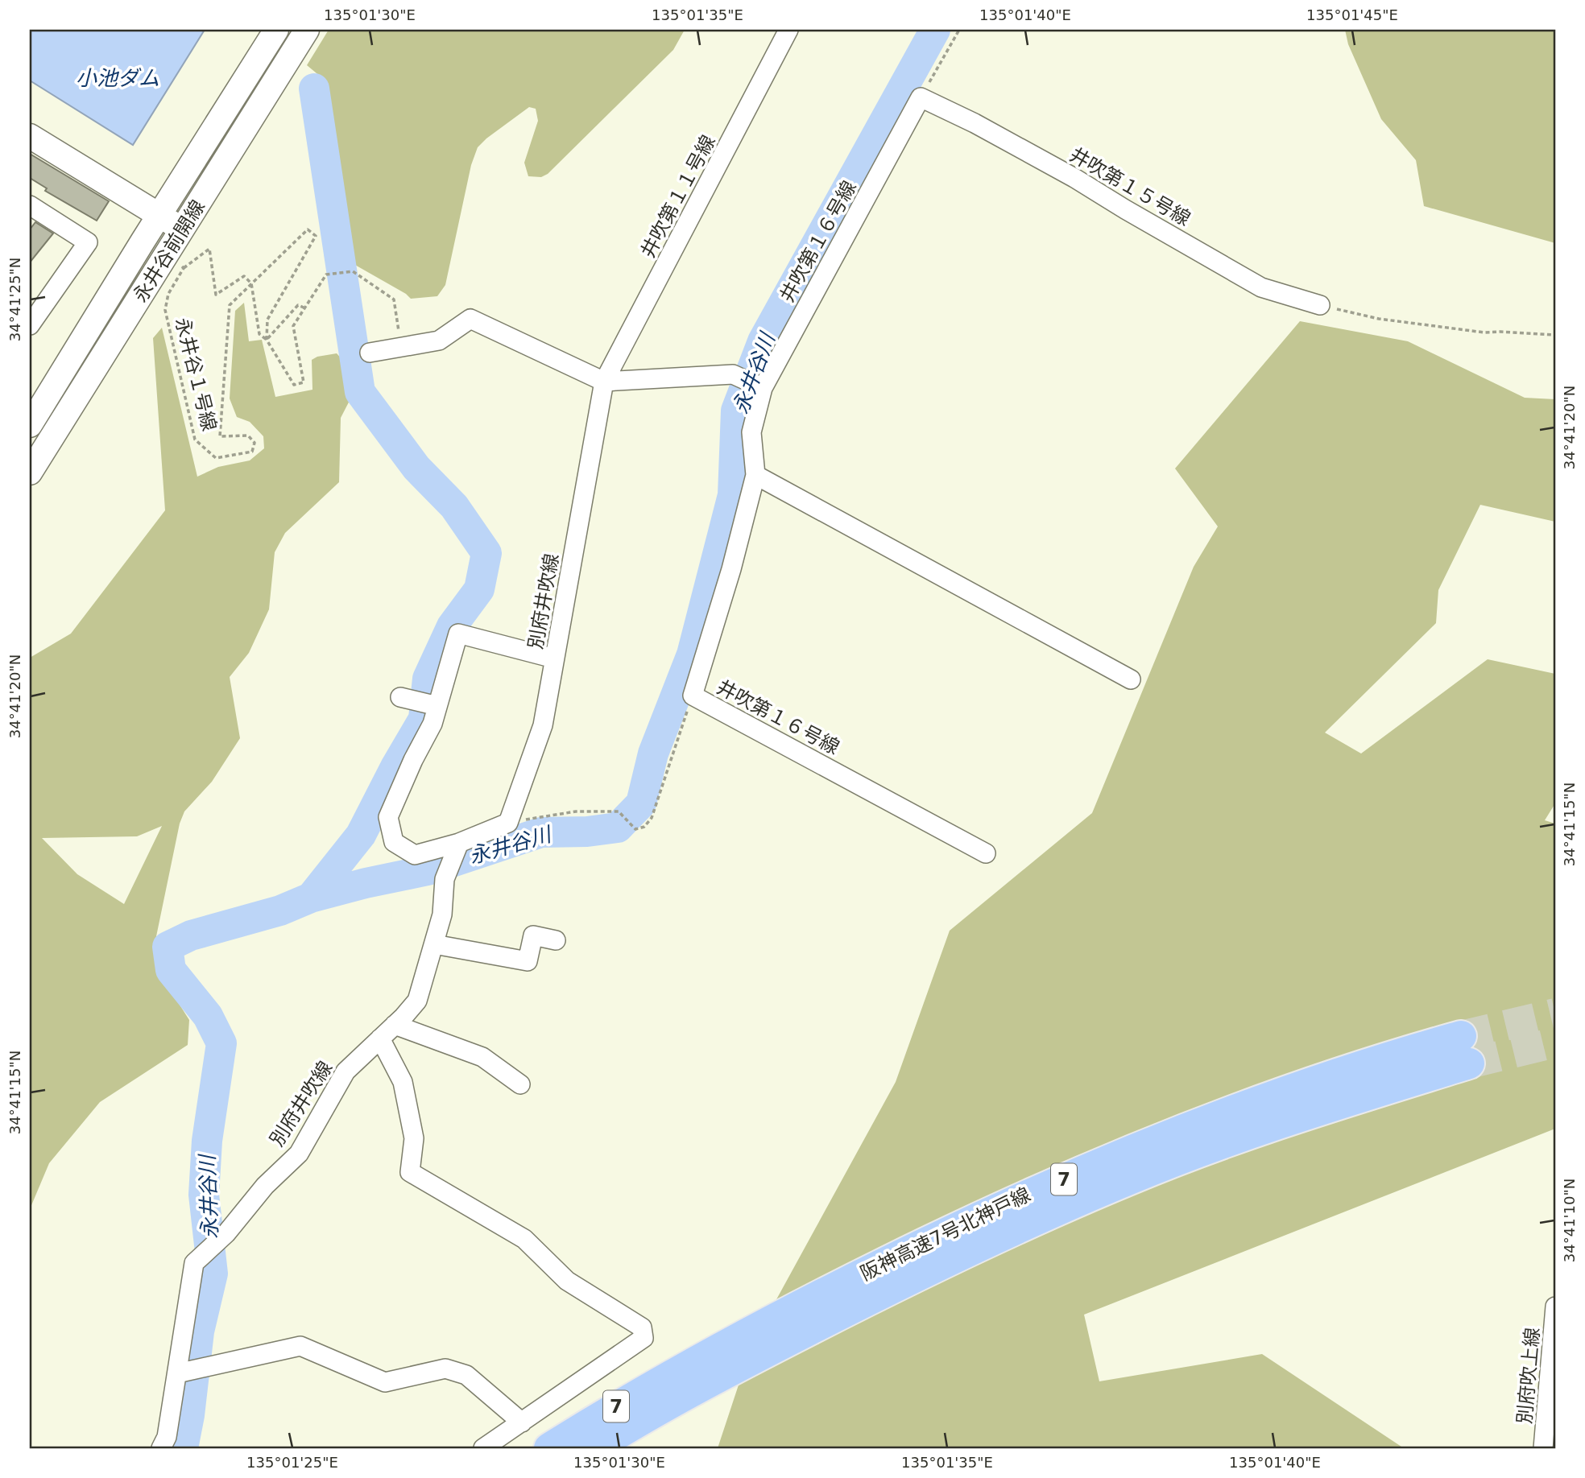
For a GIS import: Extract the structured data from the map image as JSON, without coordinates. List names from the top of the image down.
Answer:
{
  "streets": {
    "highway": ["7", "阪神高速7号北神戸線"],
    "street": [
      "井吹第１５号線",
      "井吹第１１号線",
      "井吹第１６号線",
      "永井谷前開線",
      "別府井吹線",
      "別府吹上線"
    ],
    "path": ["永井谷１号線"]
  },
  "crossings": [
    ["井吹第１５号線", "井吹第１６号線"],
    ["井吹第１１号線", "別府井吹線"],
    ["永井谷前開線", "永井谷１号線"]
  ],
  "water": ["小池ダム", "永井谷川"],
  "coordinates": [
    "135°01'30\"E",
    "135°01'35\"E",
    "135°01'40\"E",
    "135°01'45\"E",
    "34°41'25\"N",
    "34°41'20\"N",
    "34°41'15\"N",
    "34°41'10\"N",
    "135°01'25\"E"
  ]
}
